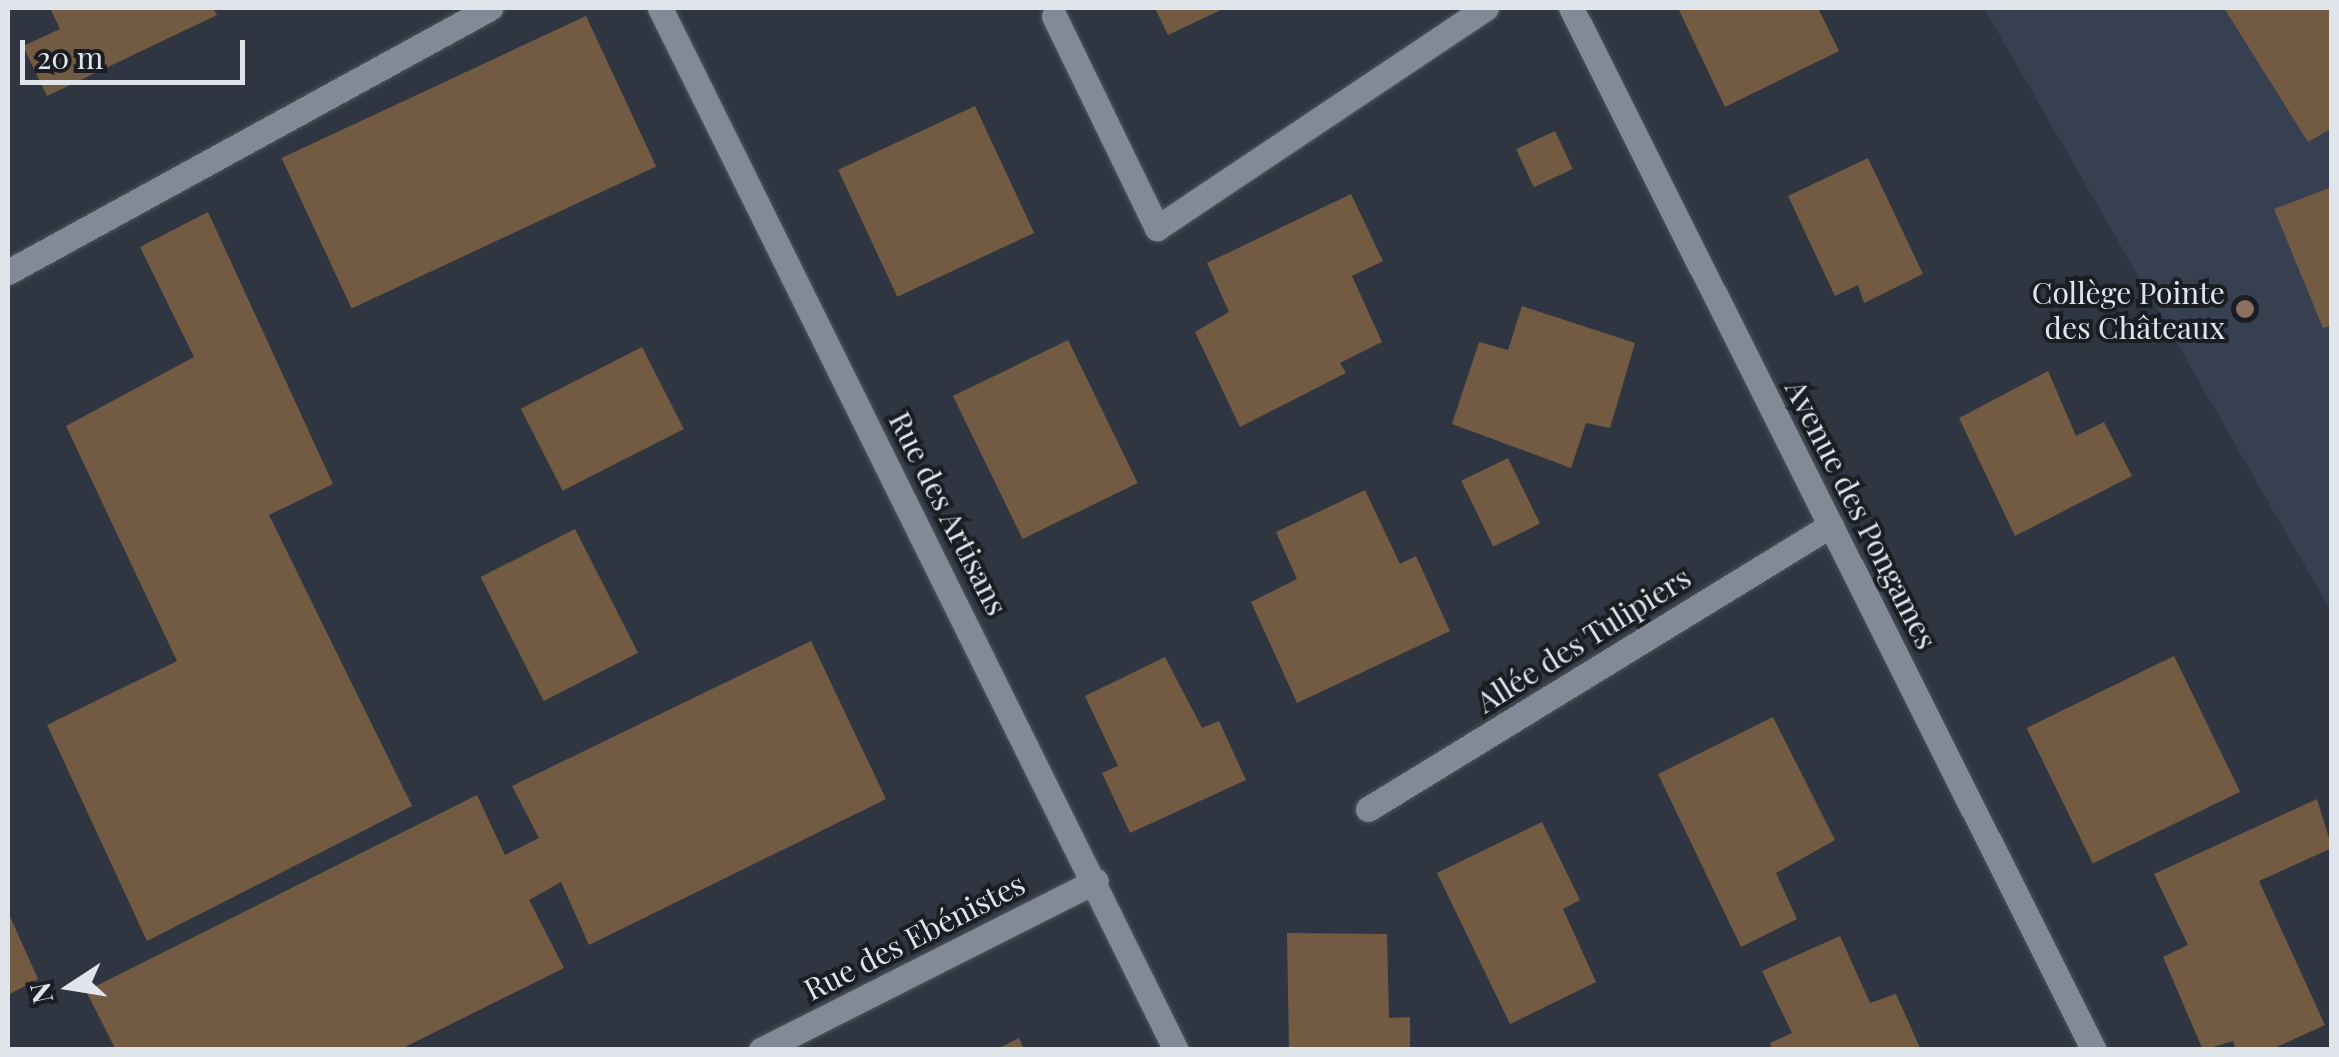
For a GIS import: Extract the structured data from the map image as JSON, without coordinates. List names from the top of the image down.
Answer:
{
  "streets": {
    "street": [
      "Rue des Artisans",
      "Avenue des Pongames",
      "Allée des Tulipiers",
      "Rue des Ebénistes"
    ]
  },
  "crossings": [
    ["Rue des Artisans", "Rue des Ebénistes"],
    ["Avenue des Pongames", "Allée des Tulipiers"]
  ],
  "places": ["Collège Pointe des Châteaux"],
  "scale_bar": "20 m",
  "north": "left"
}
